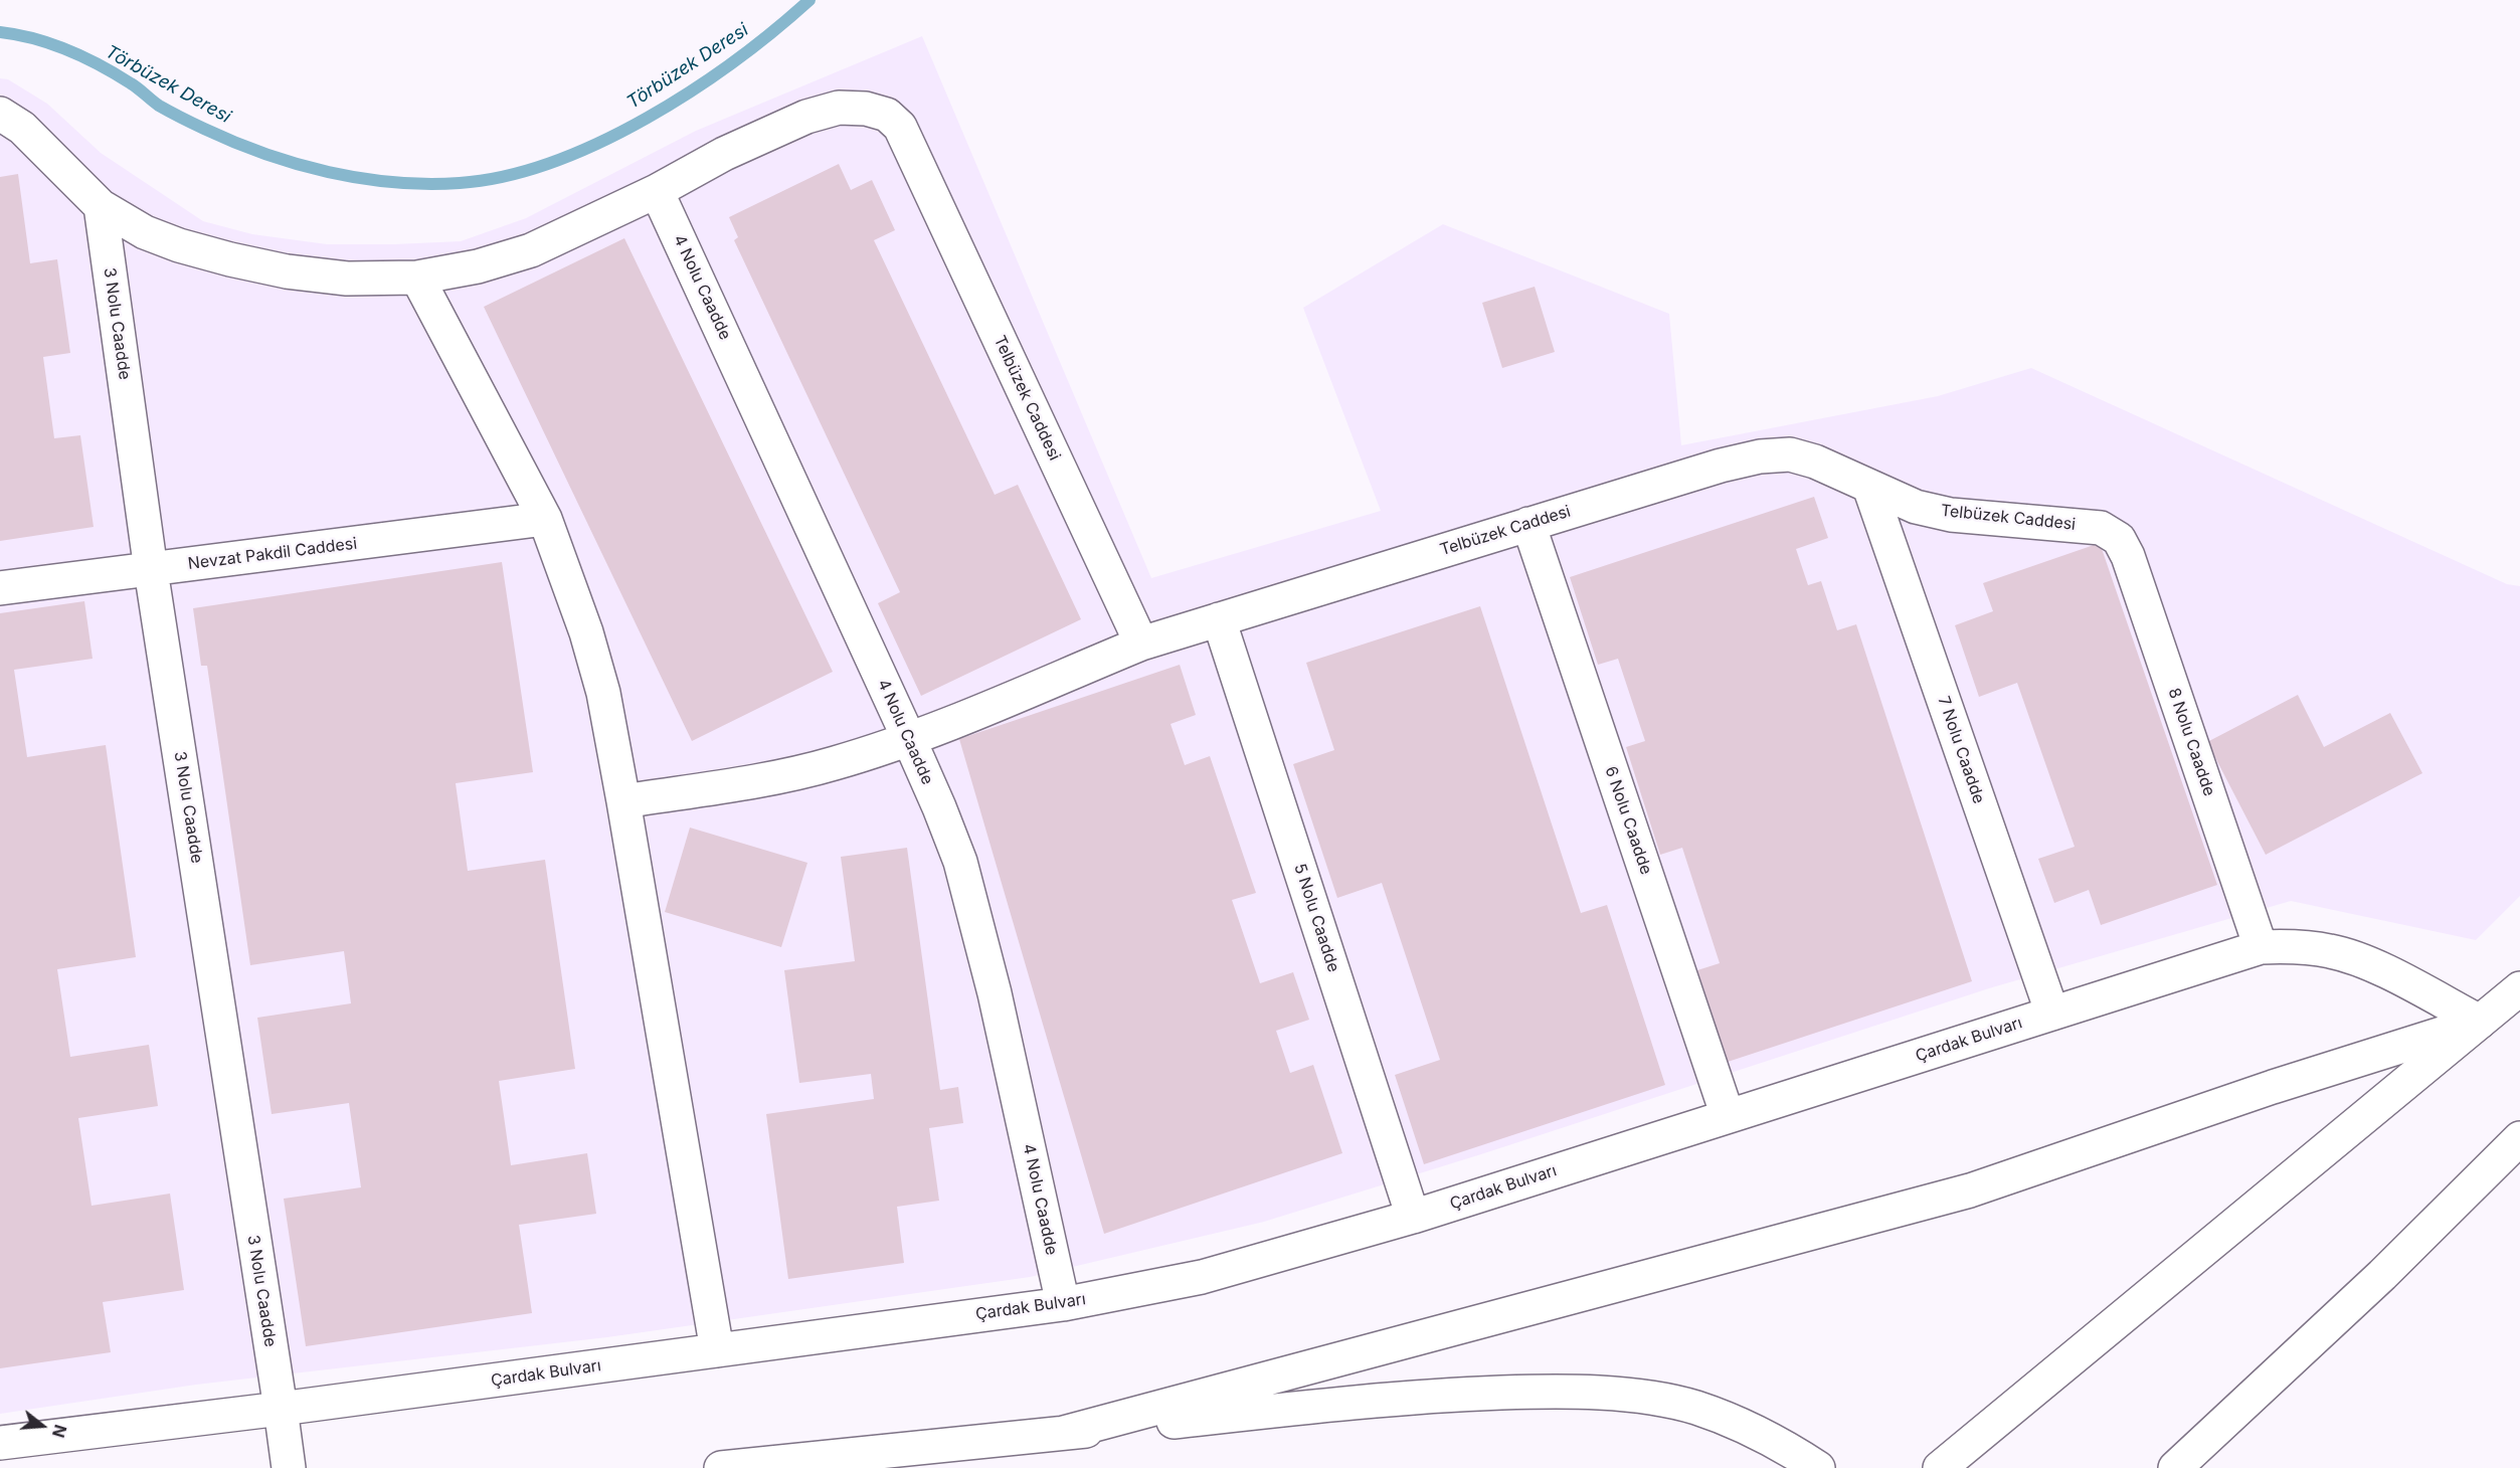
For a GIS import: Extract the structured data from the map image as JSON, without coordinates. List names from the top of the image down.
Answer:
{
  "streets": {
    "main road": [
      "4 Nolu Caadde",
      "3 Nolu Caadde",
      "Telbüzek Caddesi",
      "Nevzat Pakdil Caddesi",
      "8 Nolu Caadde",
      "7 Nolu Caadde",
      "6 Nolu Caadde",
      "5 Nolu Caadde",
      "Çardak Bulvarı"
    ]
  },
  "crossings": [
    ["4 Nolu Caadde", "Telbüzek Caddesi"],
    ["4 Nolu Caadde", "Çardak Bulvarı"],
    ["3 Nolu Caadde", "Telbüzek Caddesi"],
    ["3 Nolu Caadde", "Nevzat Pakdil Caddesi"],
    ["3 Nolu Caadde", "Çardak Bulvarı"],
    ["Telbüzek Caddesi", "8 Nolu Caadde"],
    ["Telbüzek Caddesi", "7 Nolu Caadde"],
    ["Telbüzek Caddesi", "6 Nolu Caadde"],
    ["Telbüzek Caddesi", "5 Nolu Caadde"],
    ["8 Nolu Caadde", "Çardak Bulvarı"],
    ["7 Nolu Caadde", "Çardak Bulvarı"],
    ["6 Nolu Caadde", "Çardak Bulvarı"],
    ["5 Nolu Caadde", "Çardak Bulvarı"]
  ],
  "water": ["Törbüzek Deresi"],
  "north": "right"
}
